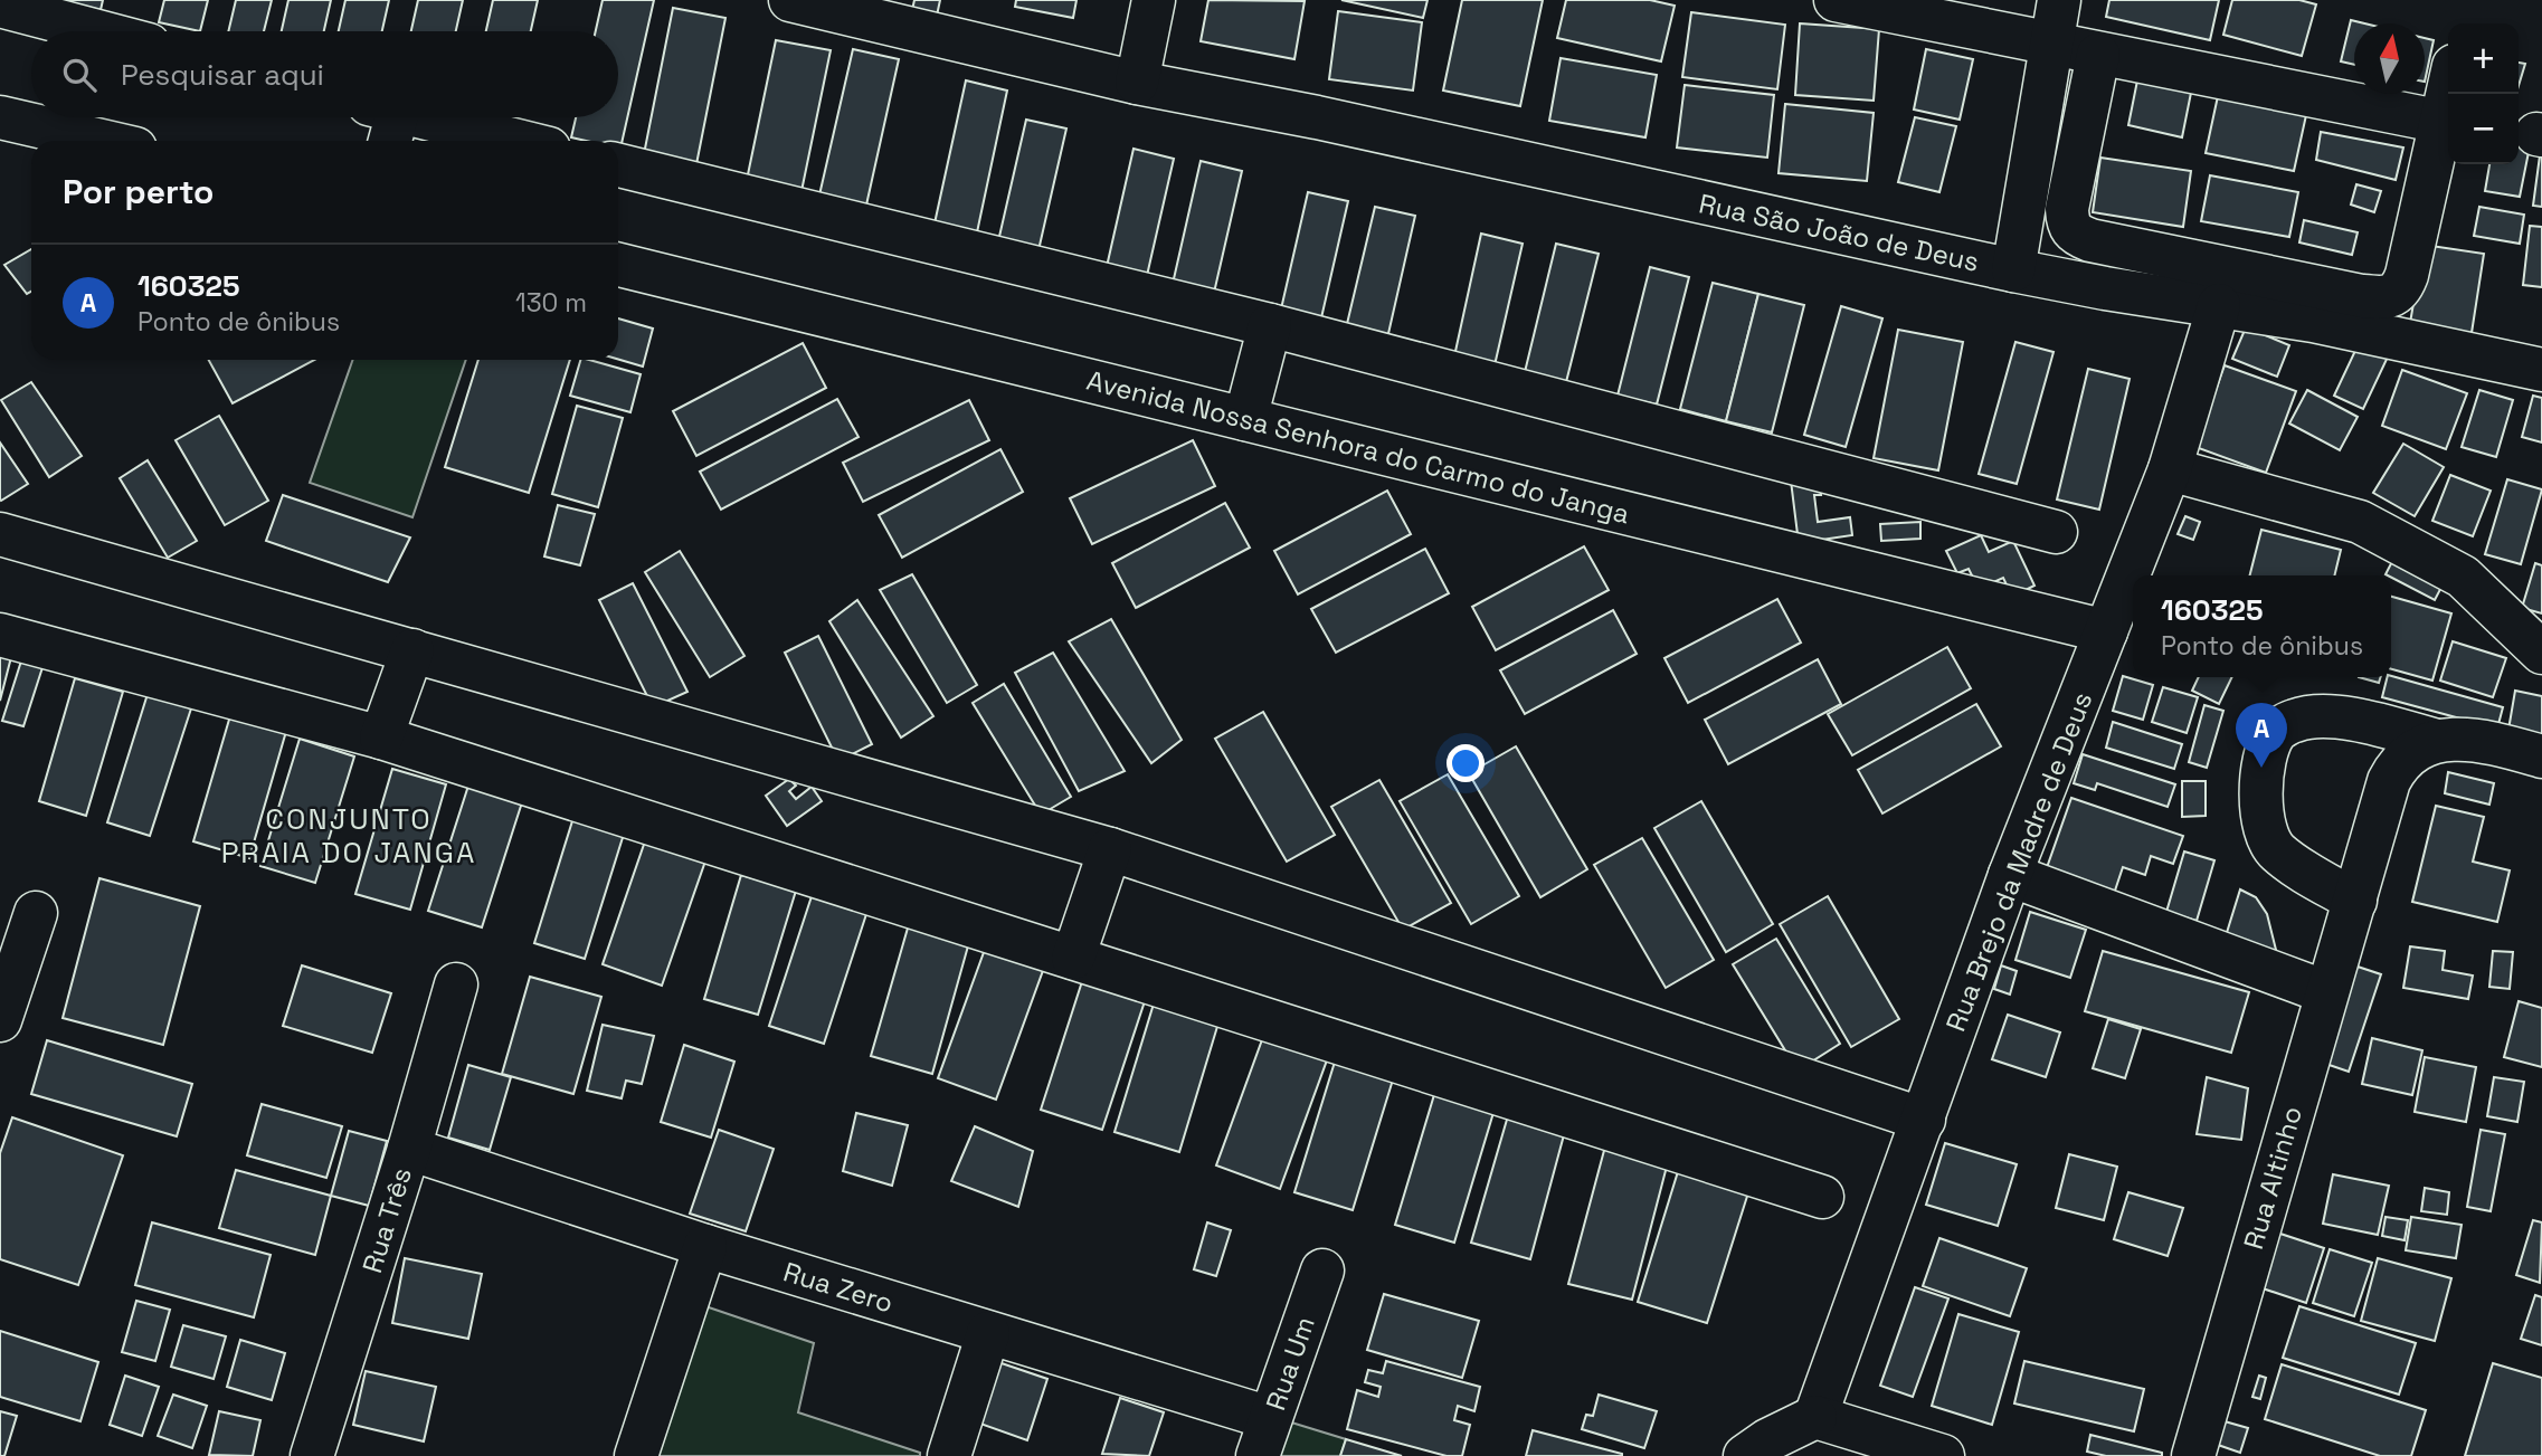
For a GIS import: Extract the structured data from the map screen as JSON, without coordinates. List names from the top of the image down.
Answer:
{
  "streets": {
    "street": [
      "Rua São João de Deus",
      "Avenida Nossa Senhora do Carmo do Janga",
      "Rua Brejo da Madre de Deus",
      "Rua Altinho",
      "Rua Três",
      "Rua Zero",
      "Rua Um"
    ]
  },
  "crossings": [
    ["Rua São João de Deus", "Rua Brejo da Madre de Deus"],
    ["Avenida Nossa Senhora do Carmo do Janga", "Rua Brejo da Madre de Deus"],
    ["Rua Três", "Rua Zero"],
    ["Rua Zero", "Rua Um"]
  ],
  "districts": ["CONJUNTO PRAIA DO JANGA"],
  "north": "top",
  "page": {
    "map_buttons": ["+", "−"],
    "search": "Pesquisar aqui",
    "heading": "Por perto",
    "list": [
      {
        "mark": "A",
        "name": "160325",
        "note": "Ponto de ônibus",
        "value": "130 m"
      }
    ],
    "popup": ["160325", "Ponto de ônibus"],
    "pins": "A"
  }
}
